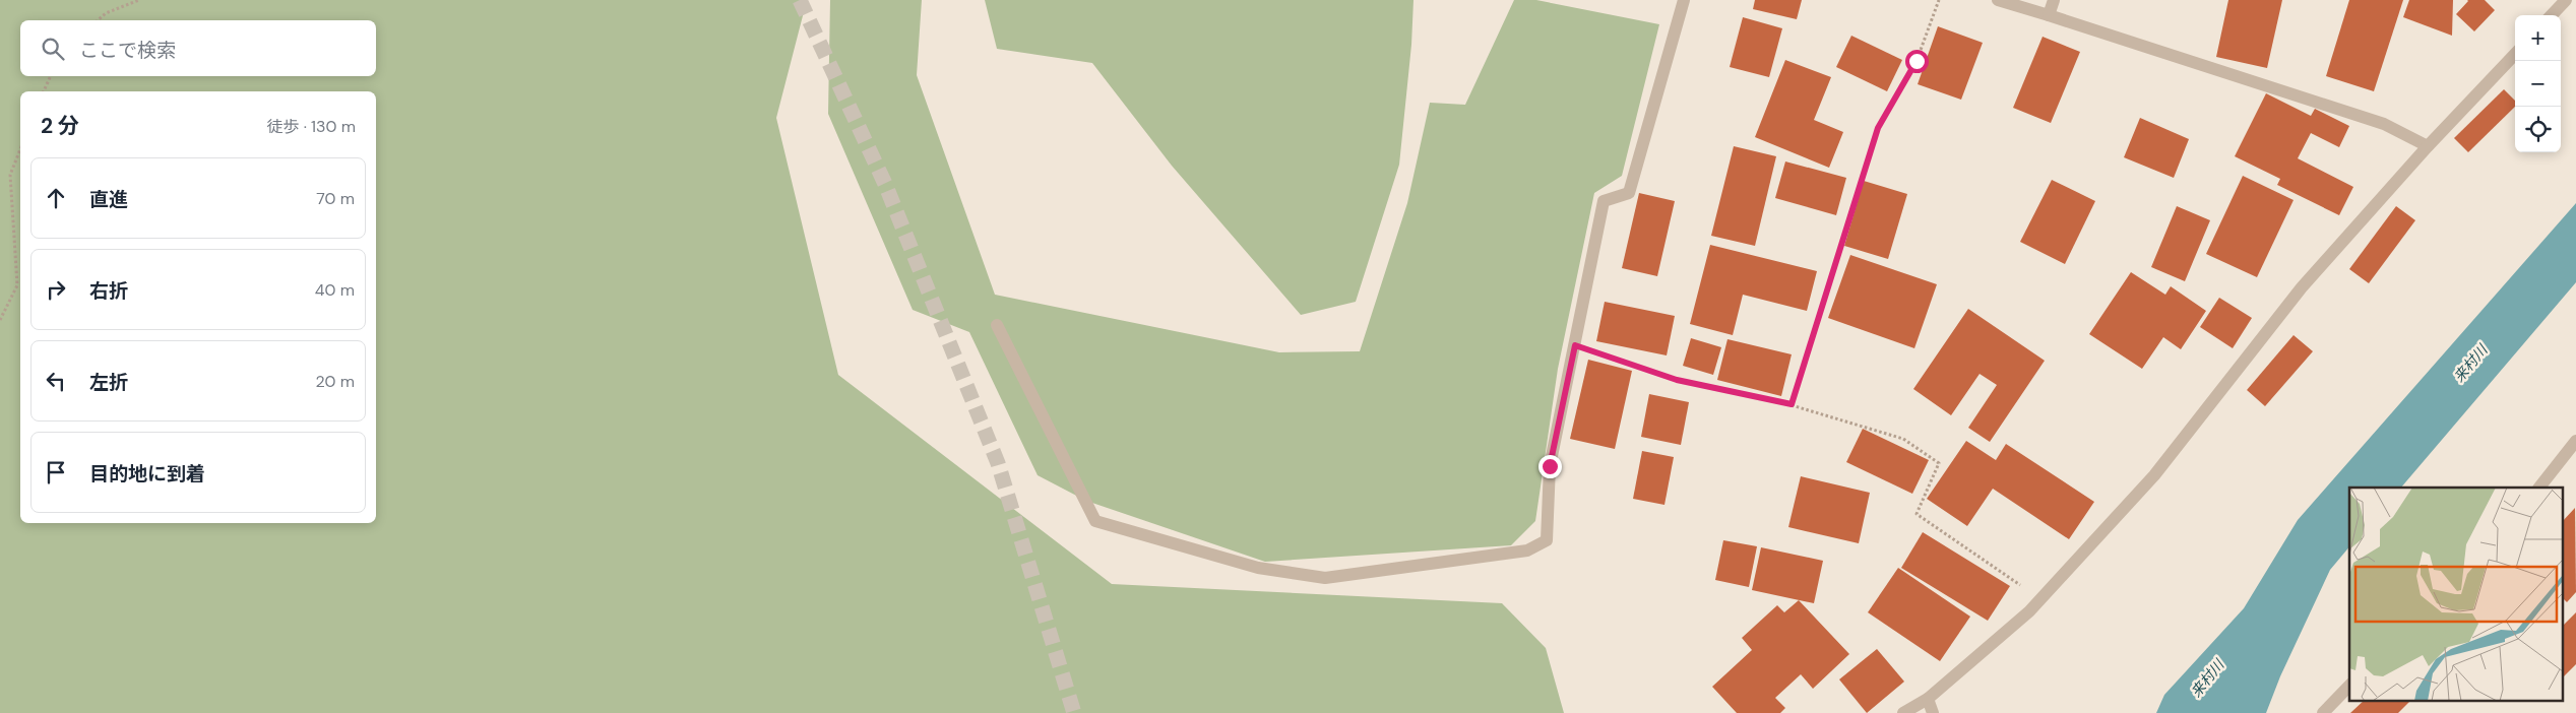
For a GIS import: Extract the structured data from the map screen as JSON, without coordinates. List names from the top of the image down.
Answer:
{
  "water": ["来村川"],
  "page": {
    "map_buttons": ["+", "−"],
    "search": "ここで検索",
    "heading": ["2 分", "徒歩 · 130 m"],
    "list": [
      ["直進", "70 m"],
      ["右折", "40 m"],
      ["左折", "20 m"],
      "目的地に到着"
    ]
  }
}
